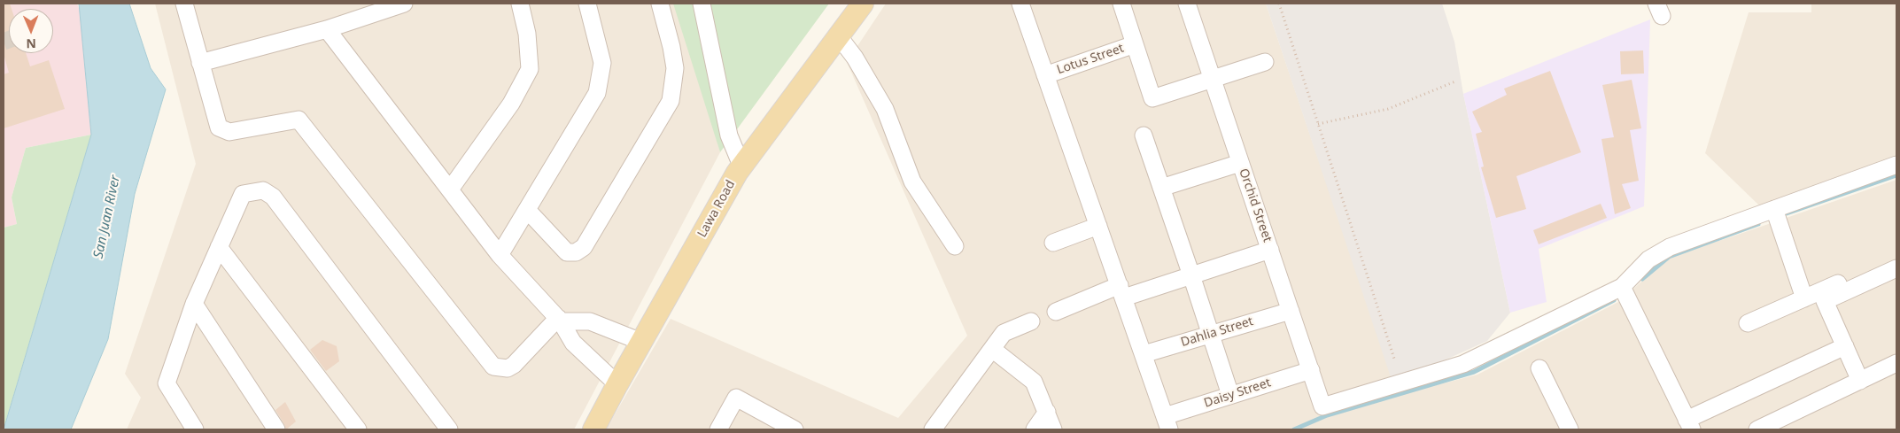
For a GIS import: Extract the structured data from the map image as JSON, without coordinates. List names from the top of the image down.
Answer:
{
  "streets": {
    "main road": ["Lawa Road"],
    "street": [
      "Lotus Street",
      "Orchid Street",
      "Dahlia Street",
      "Daisy Street"
    ]
  },
  "crossings": [
    ["Orchid Street", "Dahlia Street"],
    ["Orchid Street", "Daisy Street"]
  ],
  "water": ["San Juan River"],
  "north": "bottom"
}
